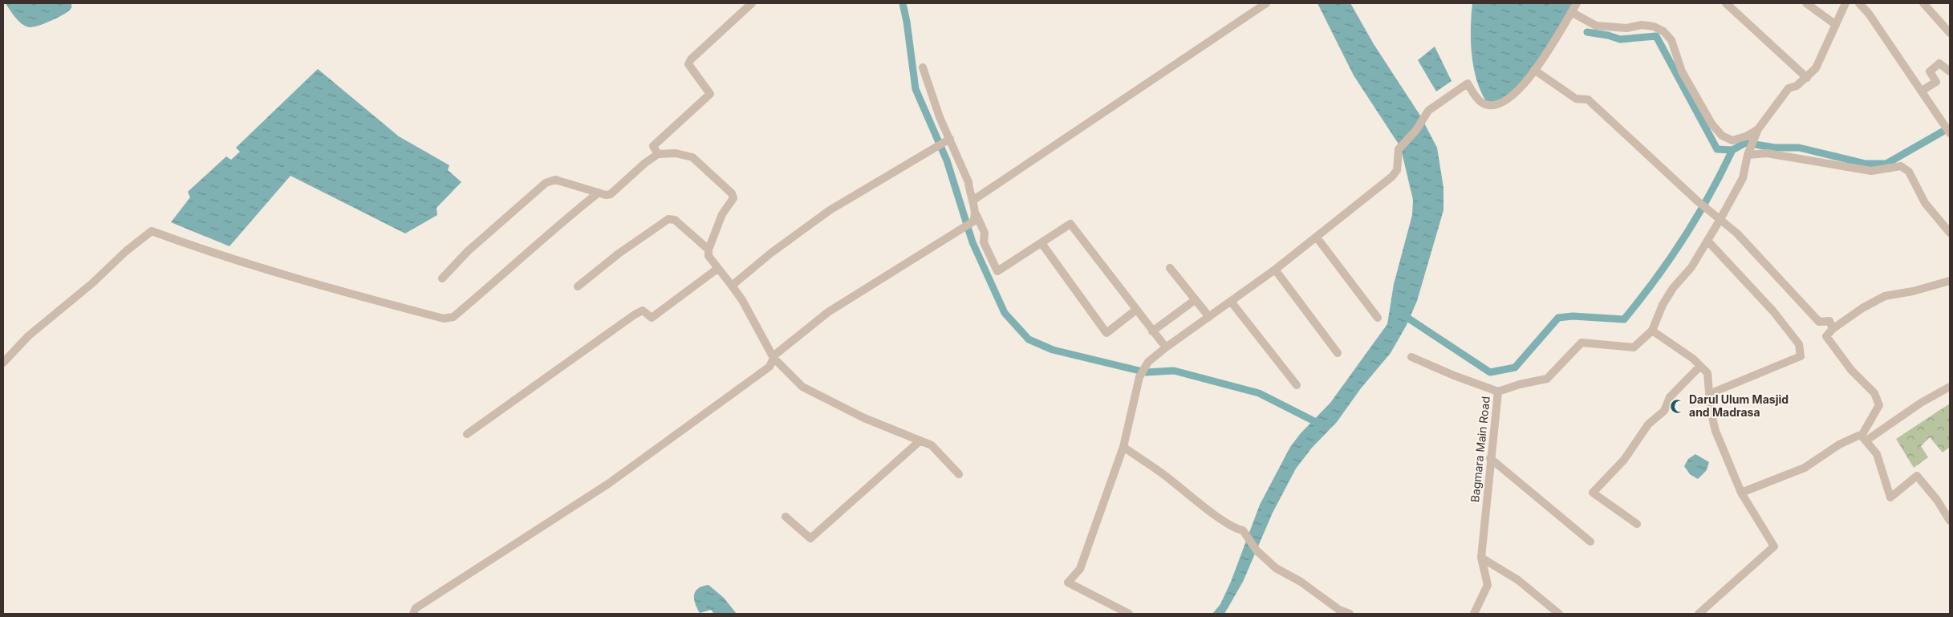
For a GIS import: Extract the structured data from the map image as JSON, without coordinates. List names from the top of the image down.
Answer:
{
  "streets": {
    "street": ["Bagmara Main Road"]
  },
  "places": {
    "mosque": ["Darul Ulum Masjid and Madrasa"]
  }
}
